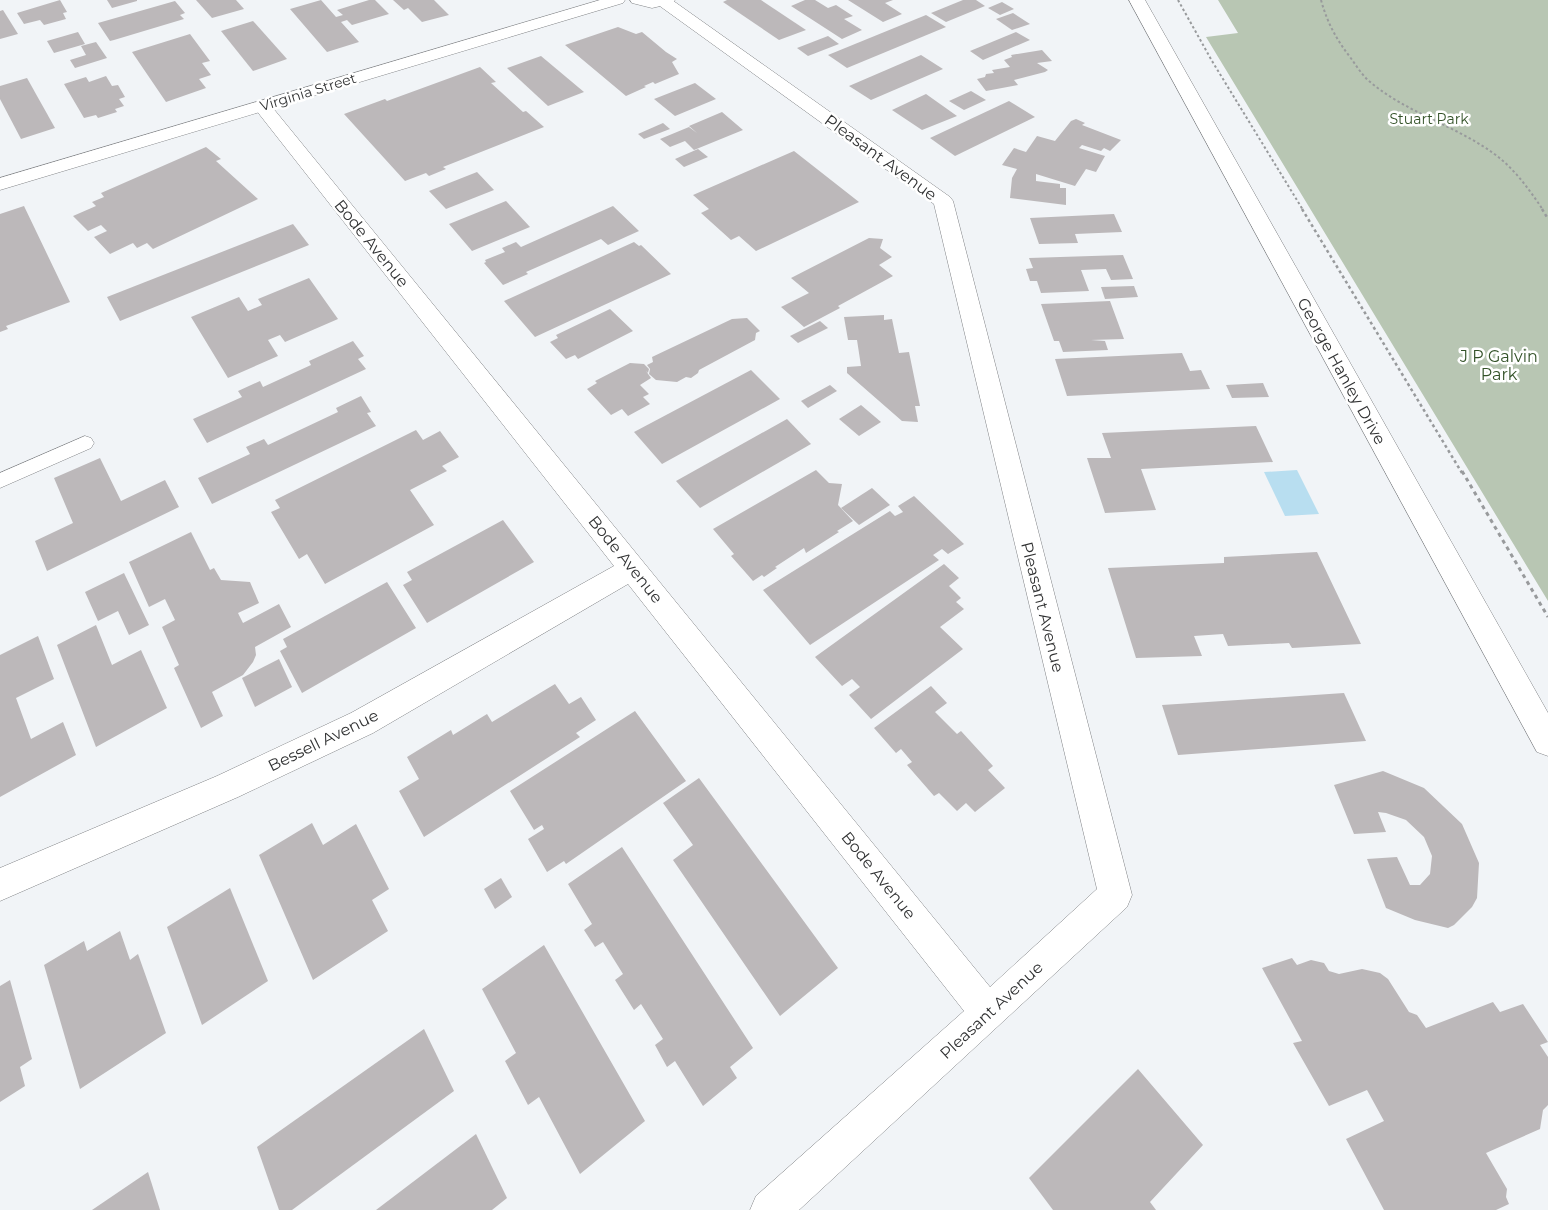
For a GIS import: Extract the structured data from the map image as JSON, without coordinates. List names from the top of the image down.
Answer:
{
  "streets": {
    "street": [
      "Virginia Street",
      "Pleasant Avenue",
      "Bode Avenue",
      "George Hanley Drive",
      "Bessell Avenue"
    ]
  },
  "crossings": [
    ["Virginia Street", "Bode Avenue"],
    ["Pleasant Avenue", "Bode Avenue"],
    ["Bode Avenue", "Bessell Avenue"]
  ],
  "parks": ["Stuart Park", "J P Galvin Park"]
}
